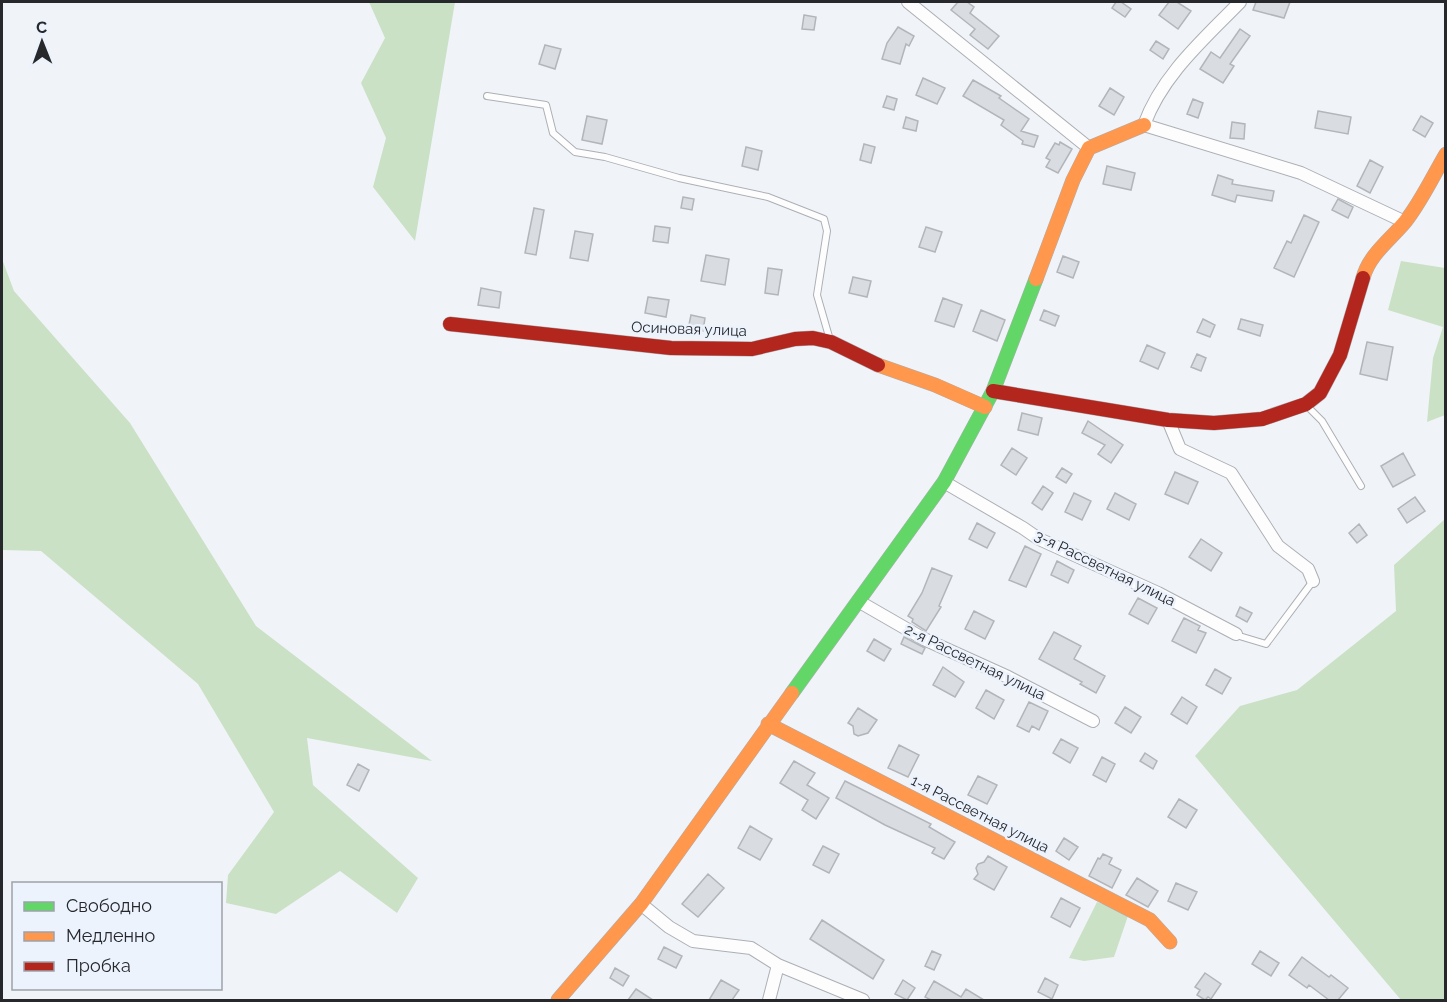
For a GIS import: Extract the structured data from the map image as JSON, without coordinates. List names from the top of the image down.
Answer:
{
  "streets": {
    "street": [
      "Осиновая улица",
      "3-я Рассветная улица",
      "2-я Рассветная улица",
      "1-я Рассветная улица"
    ]
  },
  "legend": ["Свободно", "Медленно", "Пробка"],
  "north": "top"
}
